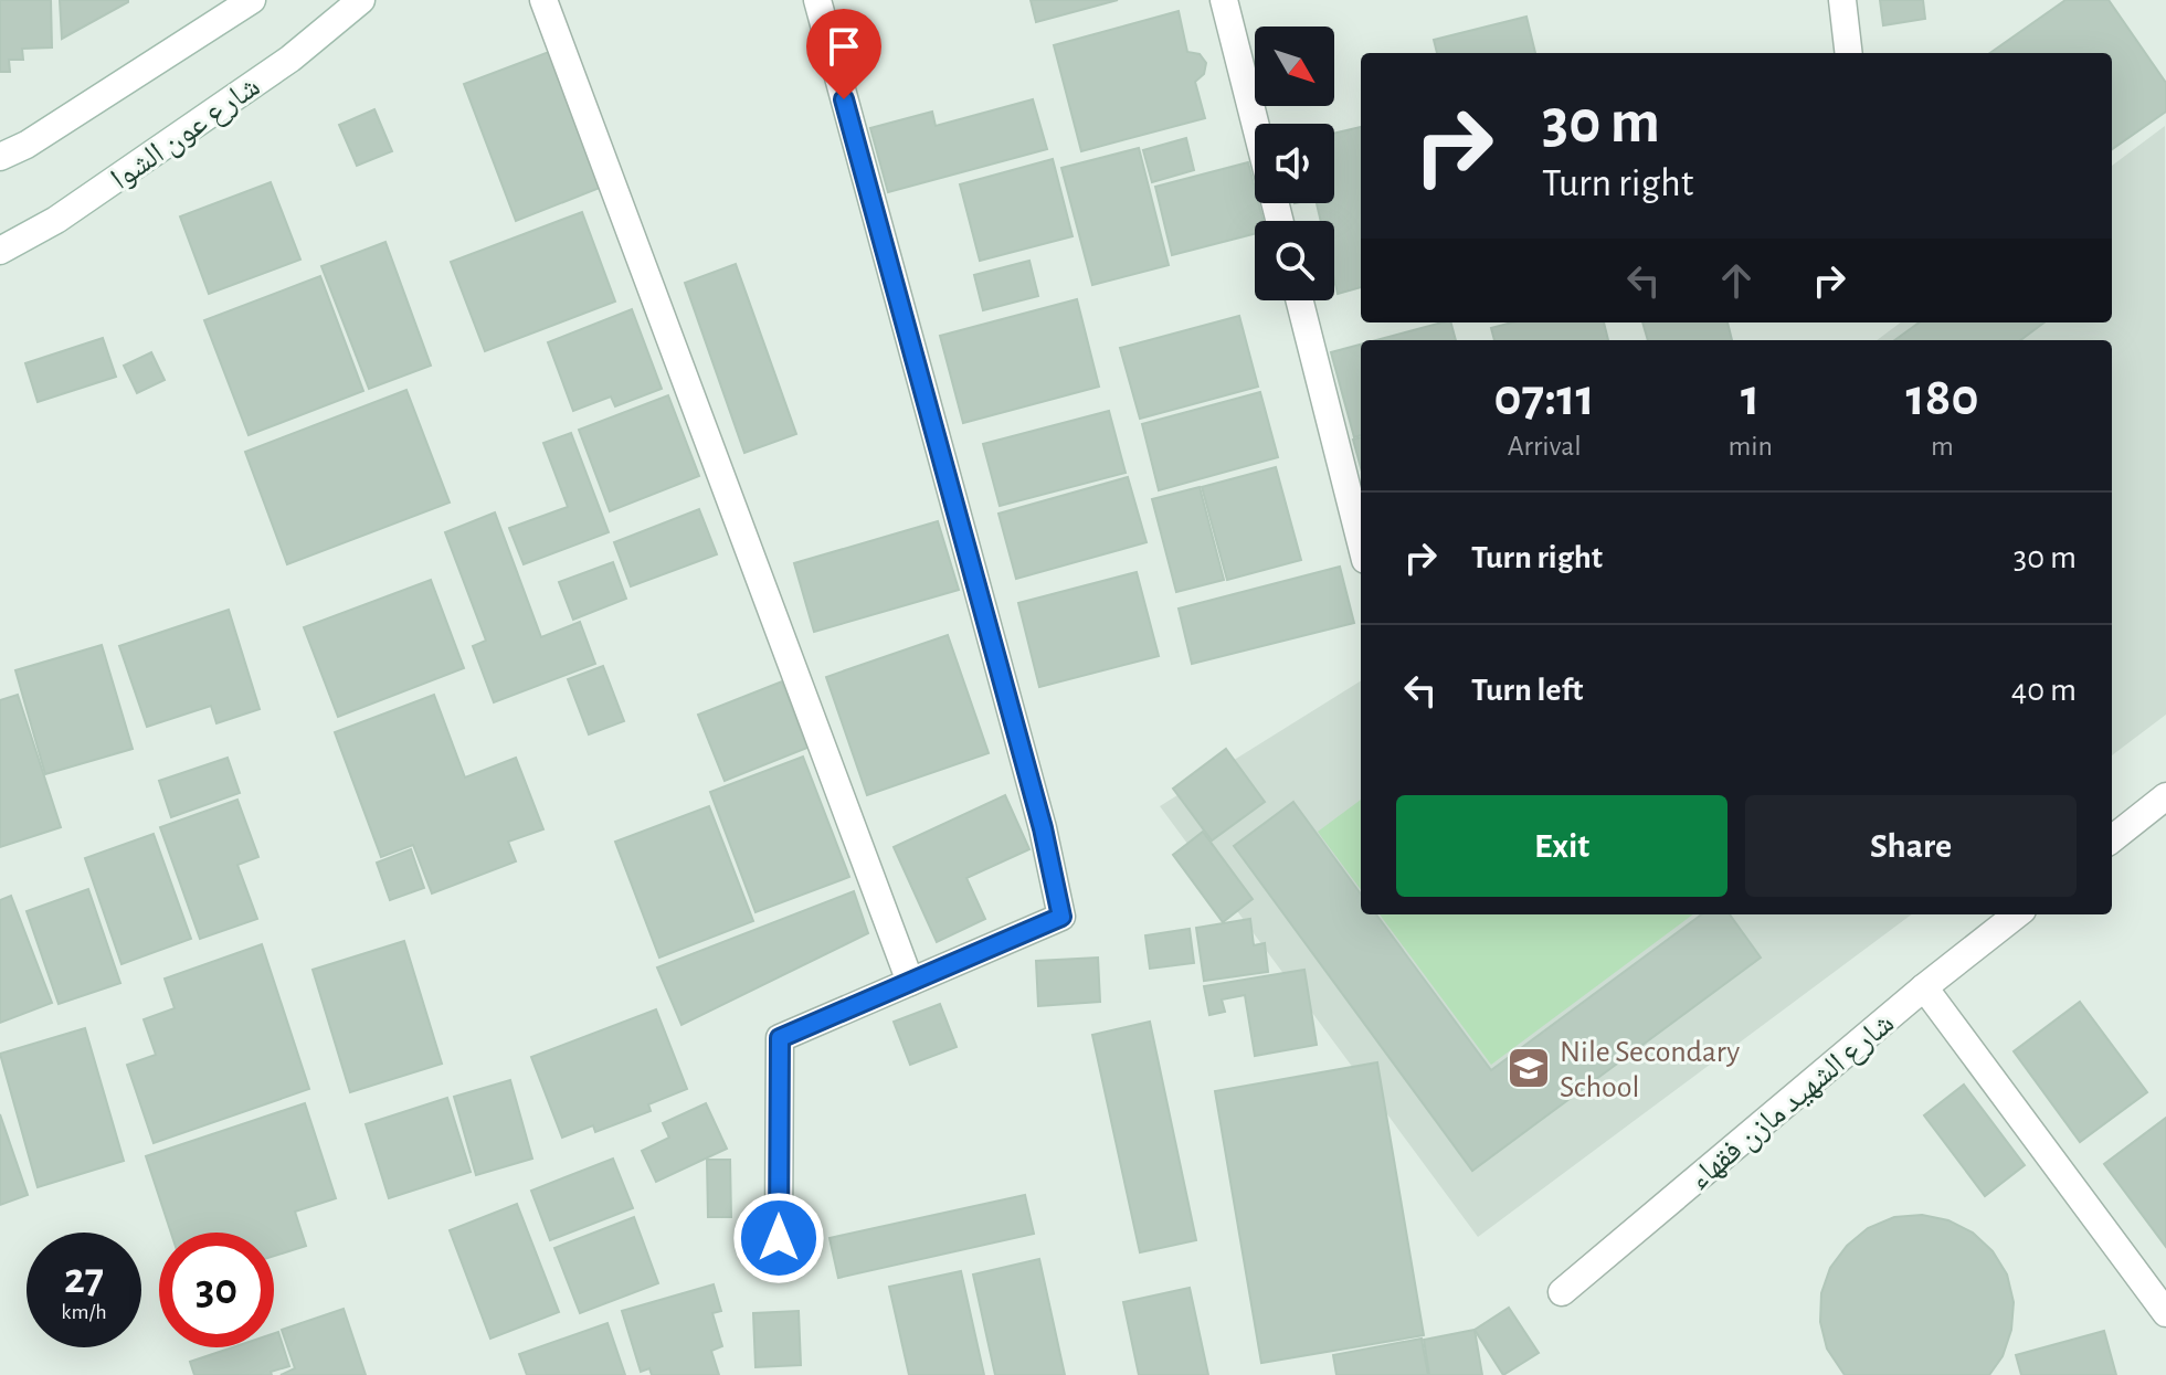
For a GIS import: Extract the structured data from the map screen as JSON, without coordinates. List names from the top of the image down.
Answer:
{
  "streets": {
    "street": ["شارع عون الشوا", "شارع الشهيد مازن فقهاء"]
  },
  "places": {
    "school or university": ["Nile Secondary School"]
  },
  "north": "bottom right",
  "page": {
    "turn": ["30 m", "Turn right"],
    "eta": [
      "07:11",
      "Arrival",
      "1",
      "min",
      "180",
      "m"
    ],
    "list": [
      {
        "name": "Turn right",
        "value": "30 m"
      },
      {
        "name": "Turn left",
        "value": "40 m"
      }
    ],
    "buttons": ["Exit", "Share"],
    "speed": "27 km/h",
    "limit": "30"
  }
}
